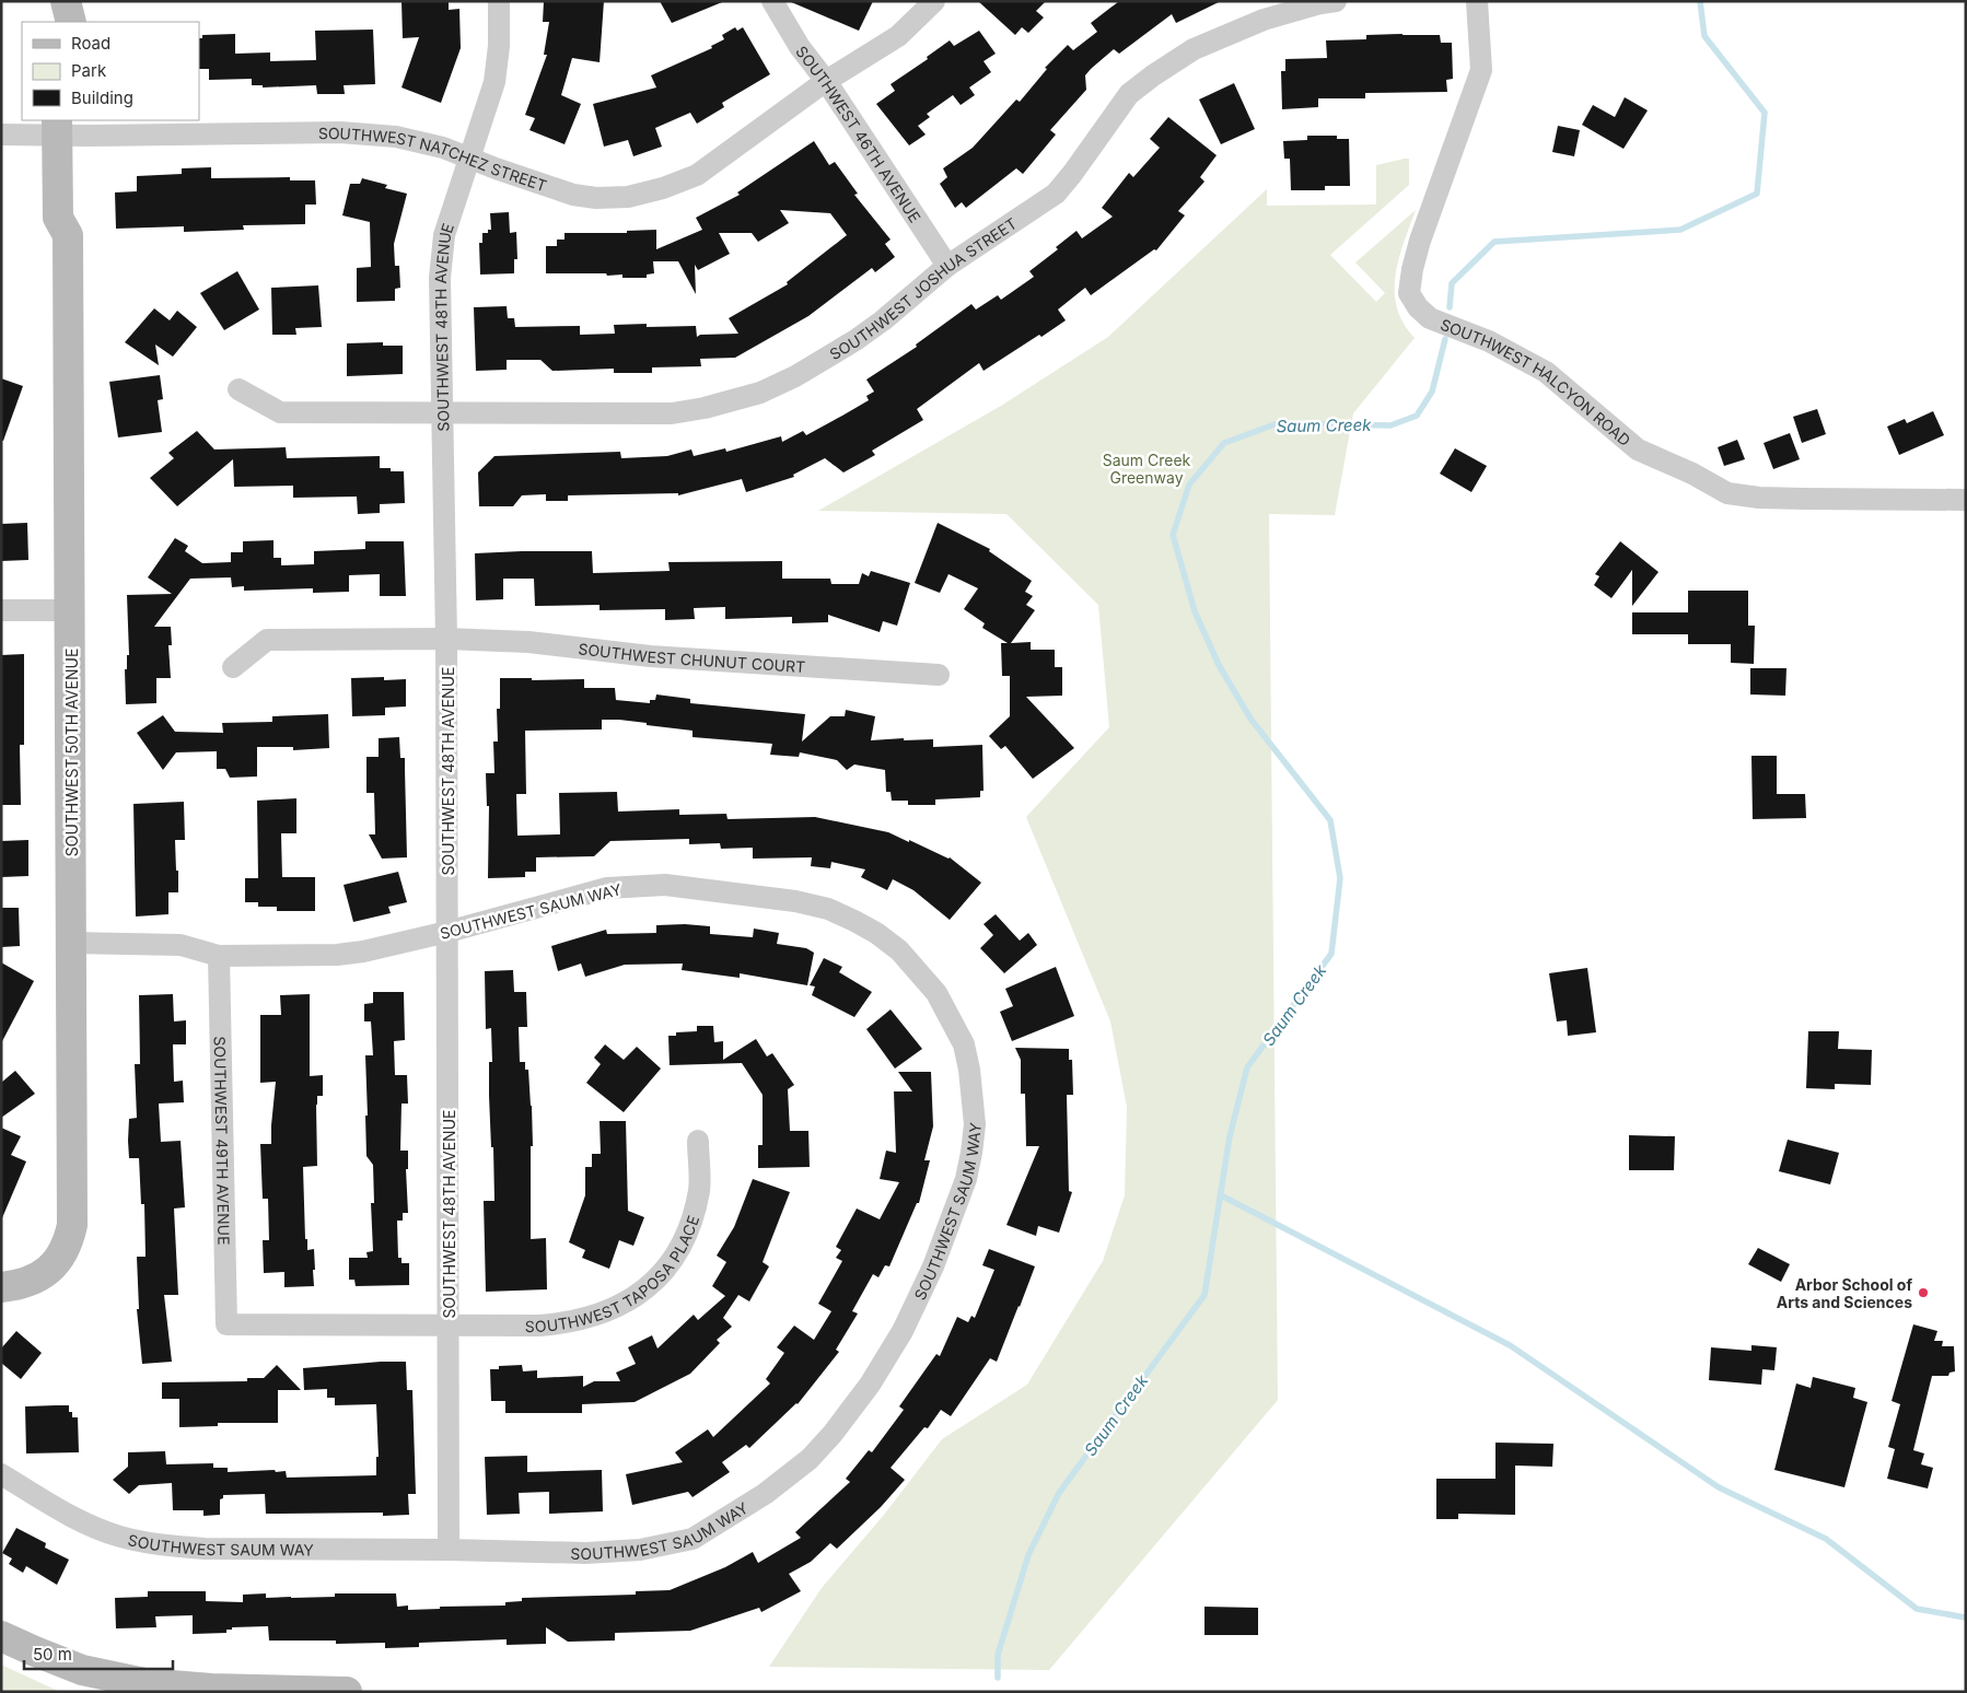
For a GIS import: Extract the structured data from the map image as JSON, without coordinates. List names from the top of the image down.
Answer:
{
  "streets": {
    "street": [
      "SOUTHWEST 46TH AVENUE",
      "SOUTHWEST NATCHEZ STREET",
      "SOUTHWEST JOSHUA STREET",
      "SOUTHWEST 48TH AVENUE",
      "SOUTHWEST HALCYON ROAD",
      "SOUTHWEST CHUNUT COURT",
      "SOUTHWEST 50TH AVENUE",
      "SOUTHWEST SAUM WAY",
      "SOUTHWEST 49TH AVENUE",
      "SOUTHWEST TAPOSA PLACE"
    ]
  },
  "crossings": [
    ["SOUTHWEST 46TH AVENUE", "SOUTHWEST NATCHEZ STREET"],
    ["SOUTHWEST 46TH AVENUE", "SOUTHWEST JOSHUA STREET"],
    ["SOUTHWEST NATCHEZ STREET", "SOUTHWEST 48TH AVENUE"],
    ["SOUTHWEST NATCHEZ STREET", "SOUTHWEST 50TH AVENUE"],
    ["SOUTHWEST JOSHUA STREET", "SOUTHWEST 48TH AVENUE"],
    ["SOUTHWEST 48TH AVENUE", "SOUTHWEST CHUNUT COURT"],
    ["SOUTHWEST 48TH AVENUE", "SOUTHWEST SAUM WAY"],
    ["SOUTHWEST 48TH AVENUE", "SOUTHWEST TAPOSA PLACE"],
    ["SOUTHWEST 50TH AVENUE", "SOUTHWEST SAUM WAY"],
    ["SOUTHWEST SAUM WAY", "SOUTHWEST 49TH AVENUE"],
    ["SOUTHWEST 49TH AVENUE", "SOUTHWEST TAPOSA PLACE"]
  ],
  "water": ["Saum Creek"],
  "parks": ["Saum Creek Greenway"],
  "places": ["Arbor School of Arts and Sciences"],
  "legend": ["Road", "Park", "Building"],
  "scale_bar": "50 m"
}
